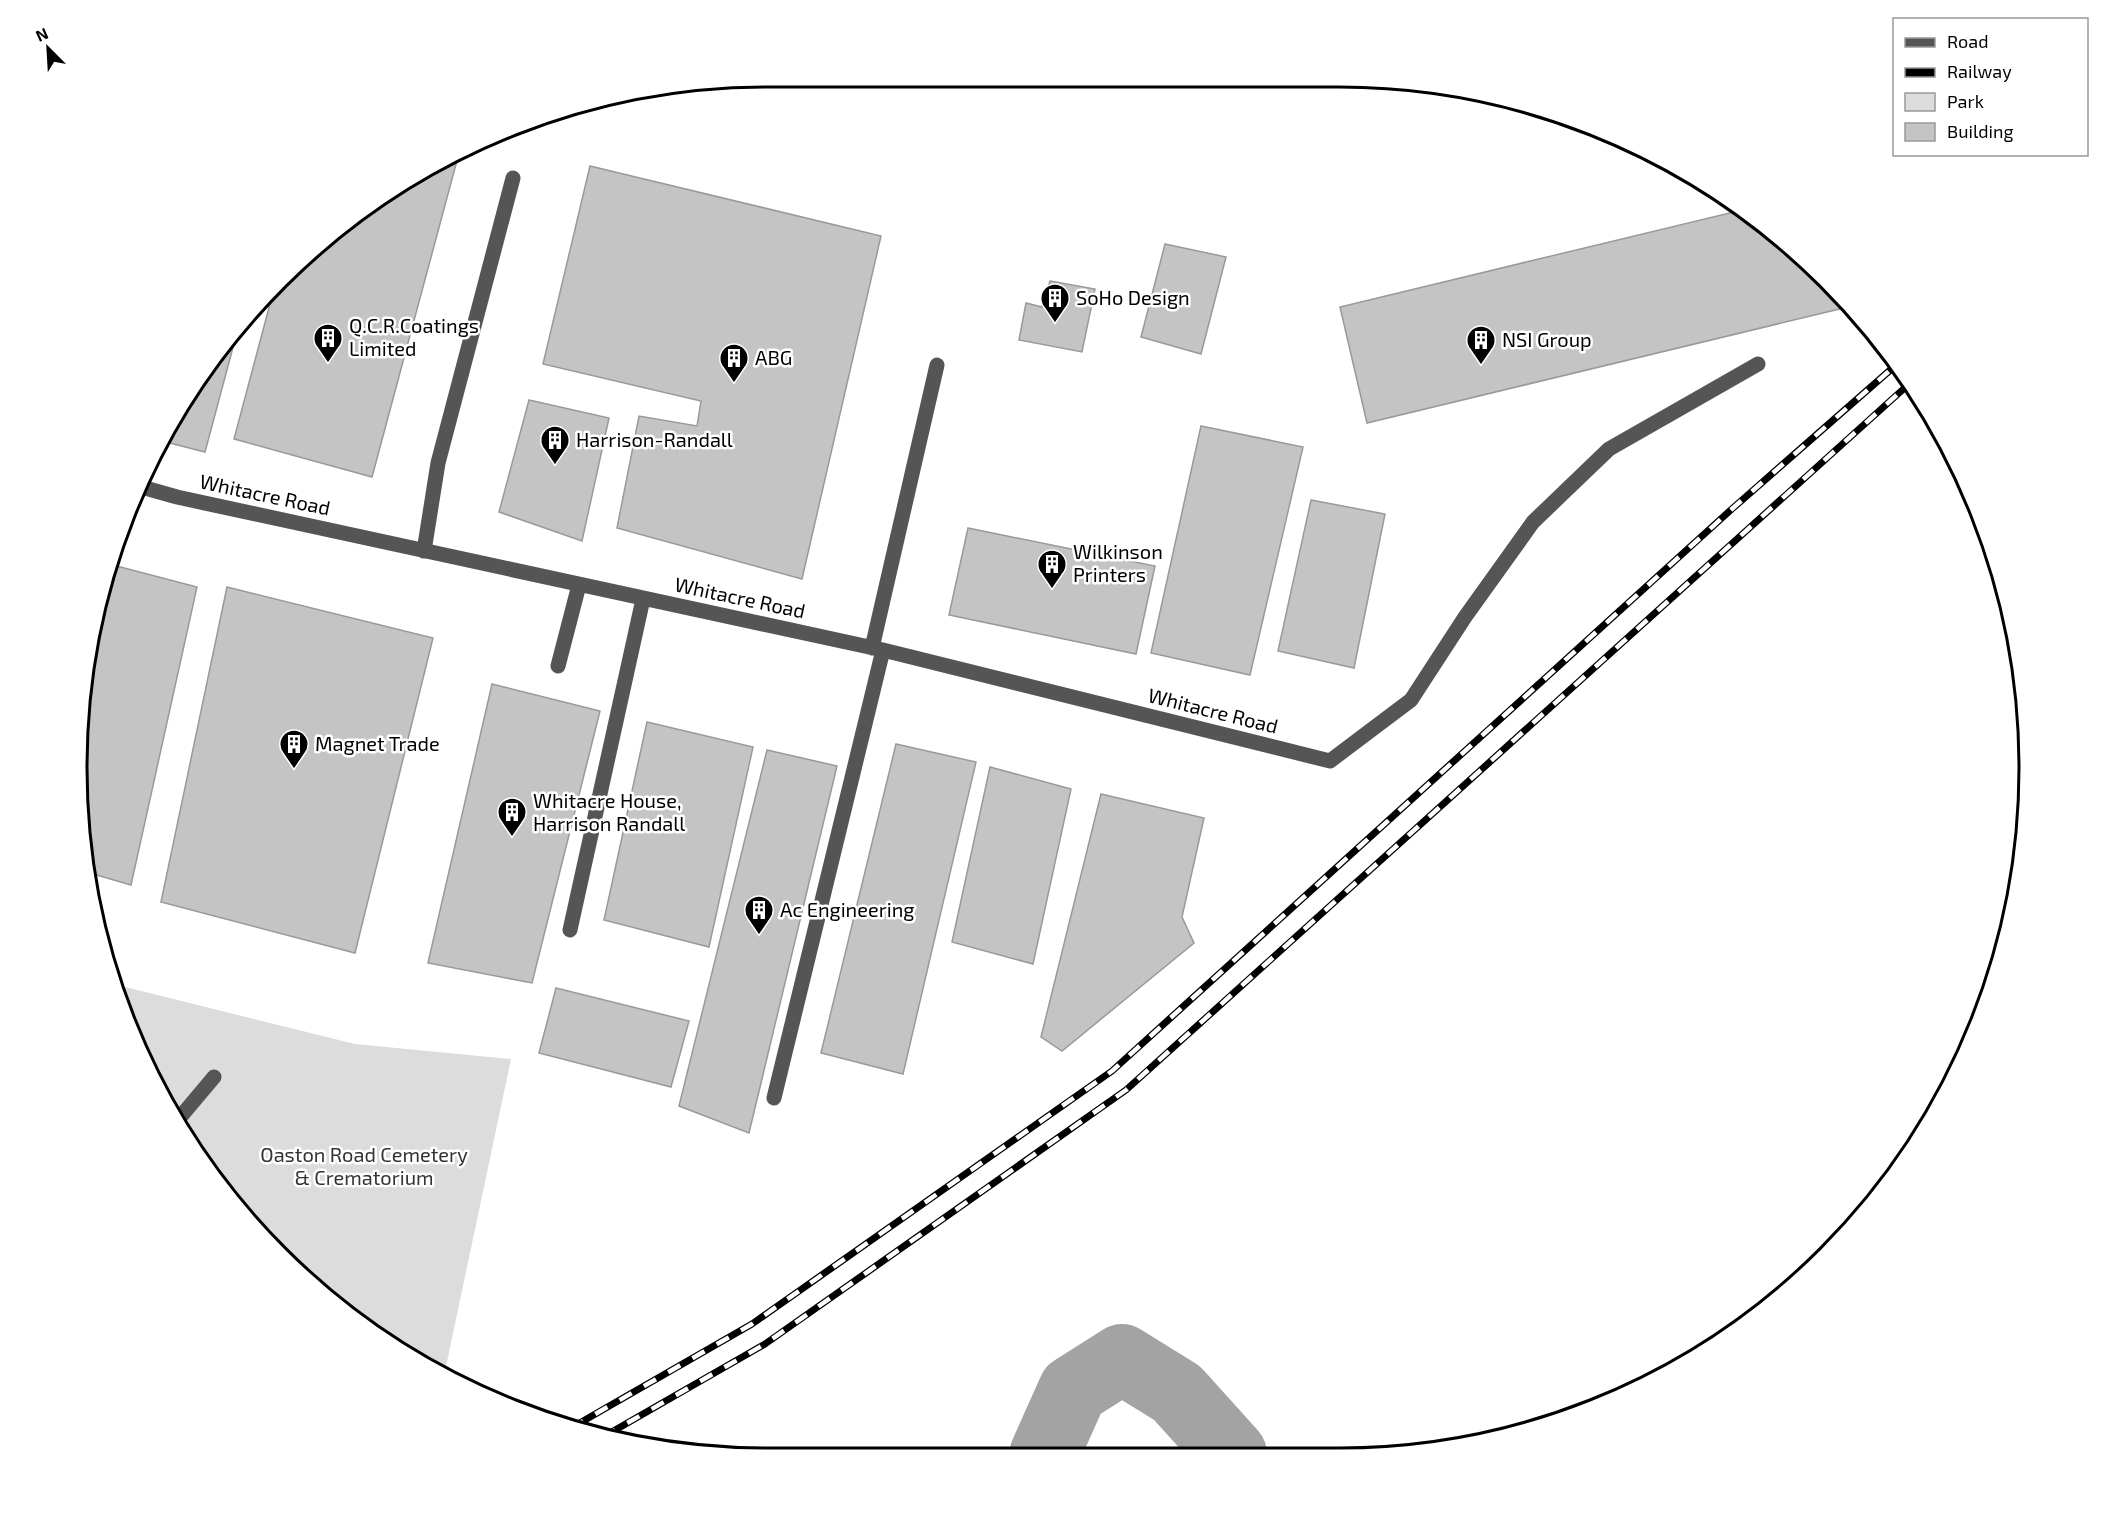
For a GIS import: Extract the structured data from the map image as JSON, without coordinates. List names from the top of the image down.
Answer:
{
  "streets": {
    "street": ["Whitacre Road"]
  },
  "parks": ["Oaston Road Cemetery & Crematorium"],
  "places": {
    "building": [
      "SoHo Design",
      "Q.C.R.Coatings Limited",
      "NSI Group",
      "ABG",
      "Harrison-Randall",
      "Wilkinson Printers",
      "Magnet Trade",
      "Whitacre House, Harrison Randall",
      "Ac Engineering"
    ]
  },
  "legend": [
    "Road",
    "Railway",
    "Park",
    "Building"
  ],
  "north": "top left"
}
